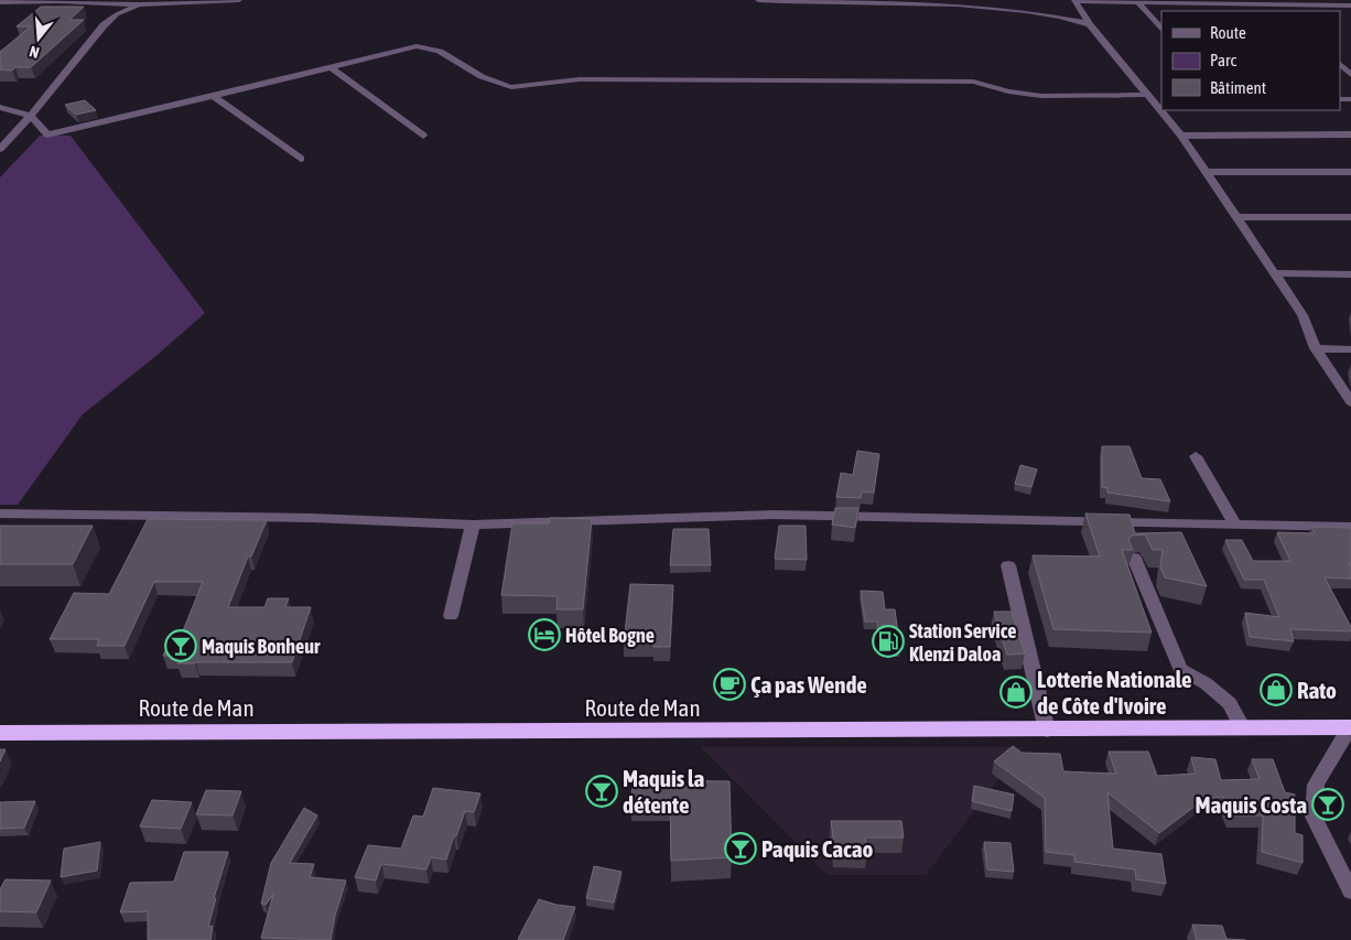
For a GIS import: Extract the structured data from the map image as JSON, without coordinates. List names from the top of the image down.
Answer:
{
  "streets": {
    "highway": ["Route de Man"]
  },
  "places": {
    "hotel": ["Hôtel Bogne"],
    "fuel station": ["Station Service Klenzi Daloa"],
    "bar": [
      "Maquis Bonheur",
      "Maquis la détente",
      "Maquis Costa",
      "Paquis Cacao"
    ],
    "cafe": ["Ça pas Wende"],
    "shop": ["Rato", "Lotterie Nationale de Côte d'Ivoire"]
  },
  "legend": ["Route", "Parc", "Bâtiment"],
  "north": "bottom"
}
